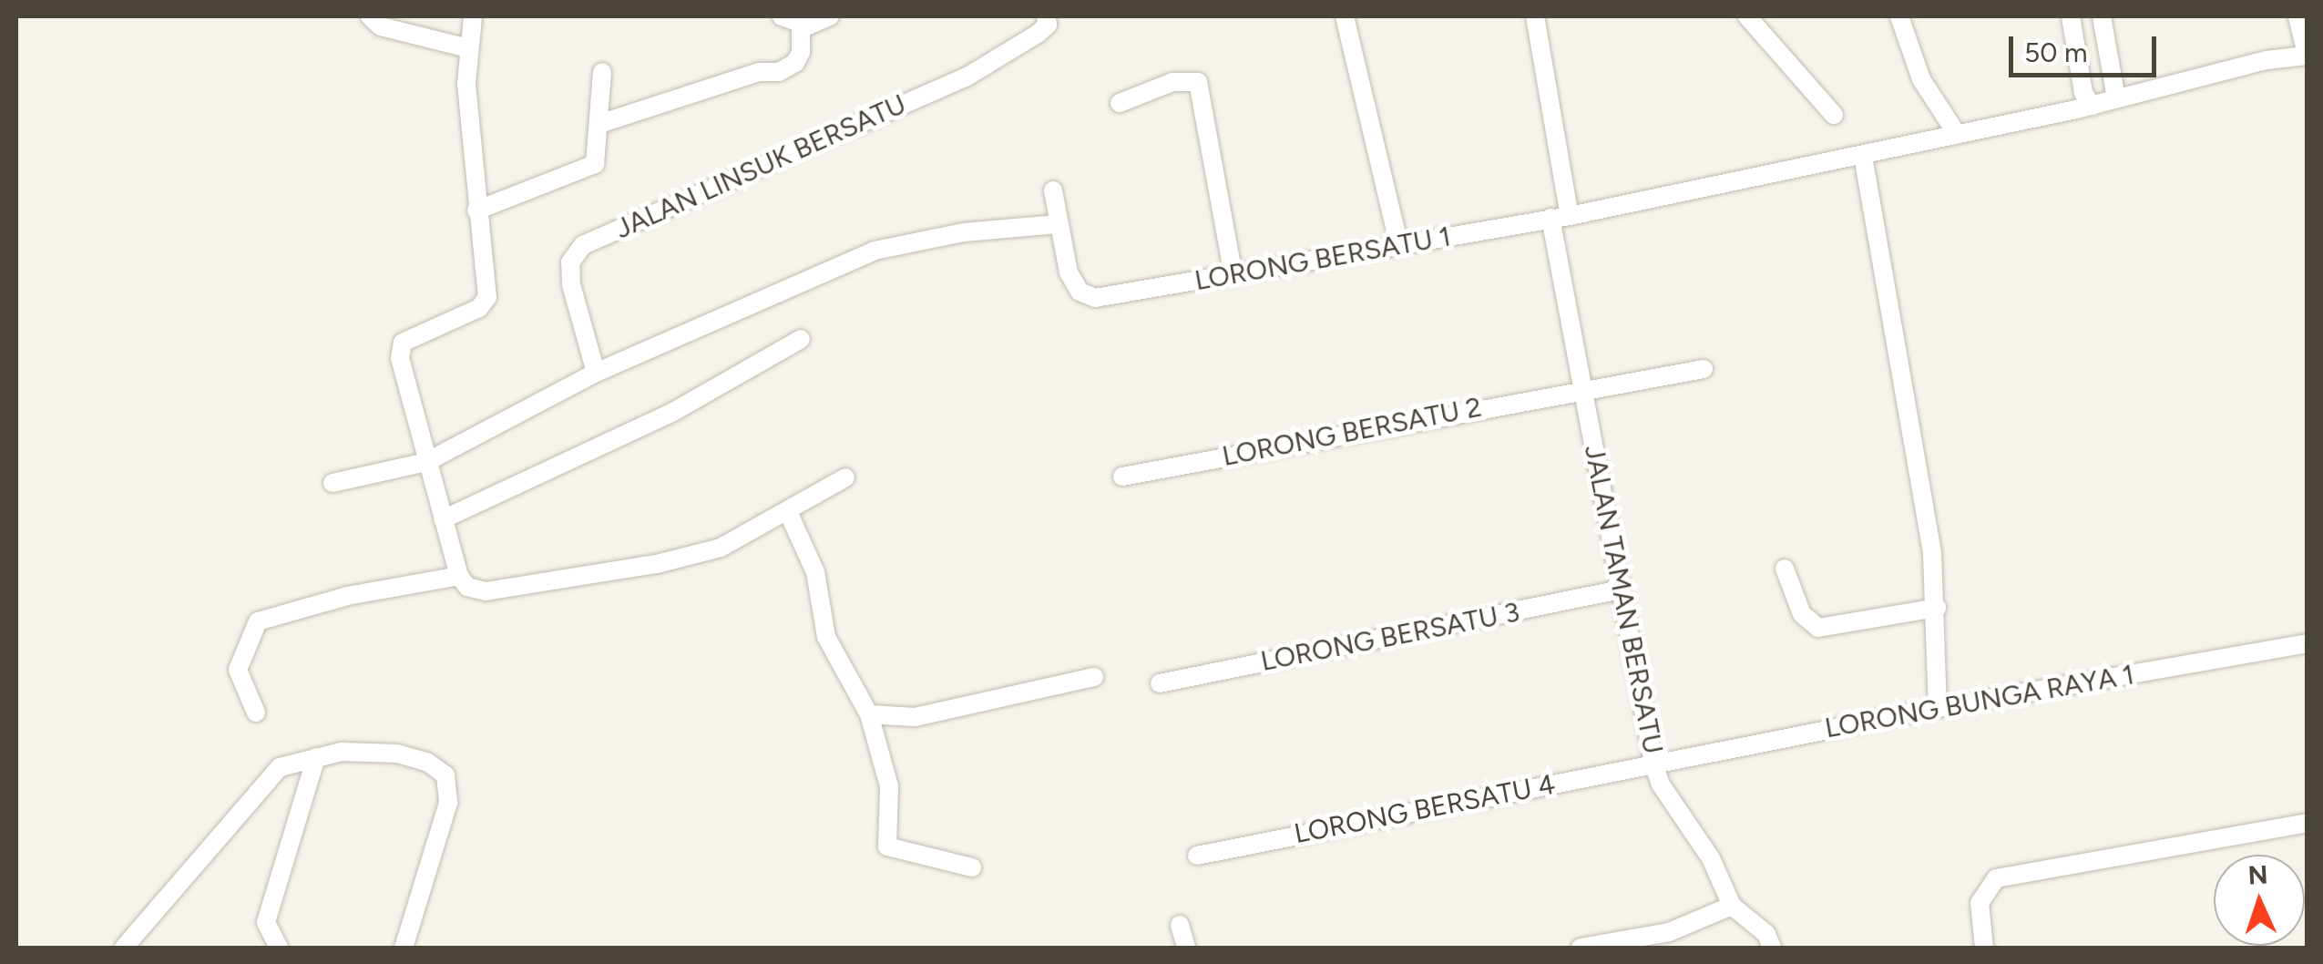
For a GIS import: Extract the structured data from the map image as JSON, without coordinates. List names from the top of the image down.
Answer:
{
  "streets": {
    "street": [
      "JALAN LINSUK BERSATU",
      "LORONG BERSATU 1",
      "LORONG BERSATU 2",
      "JALAN TAMAN BERSATU",
      "LORONG BERSATU 3",
      "LORONG BUNGA RAYA 1",
      "LORONG BERSATU 4"
    ]
  },
  "crossings": [
    ["LORONG BERSATU 1", "JALAN TAMAN BERSATU"],
    ["LORONG BERSATU 2", "JALAN TAMAN BERSATU"],
    ["JALAN TAMAN BERSATU", "LORONG BERSATU 3"],
    ["JALAN TAMAN BERSATU", "LORONG BUNGA RAYA 1"],
    ["JALAN TAMAN BERSATU", "LORONG BERSATU 4"],
    ["LORONG BUNGA RAYA 1", "LORONG BERSATU 4"]
  ],
  "scale_bar": "50 m",
  "north": "top"
}
